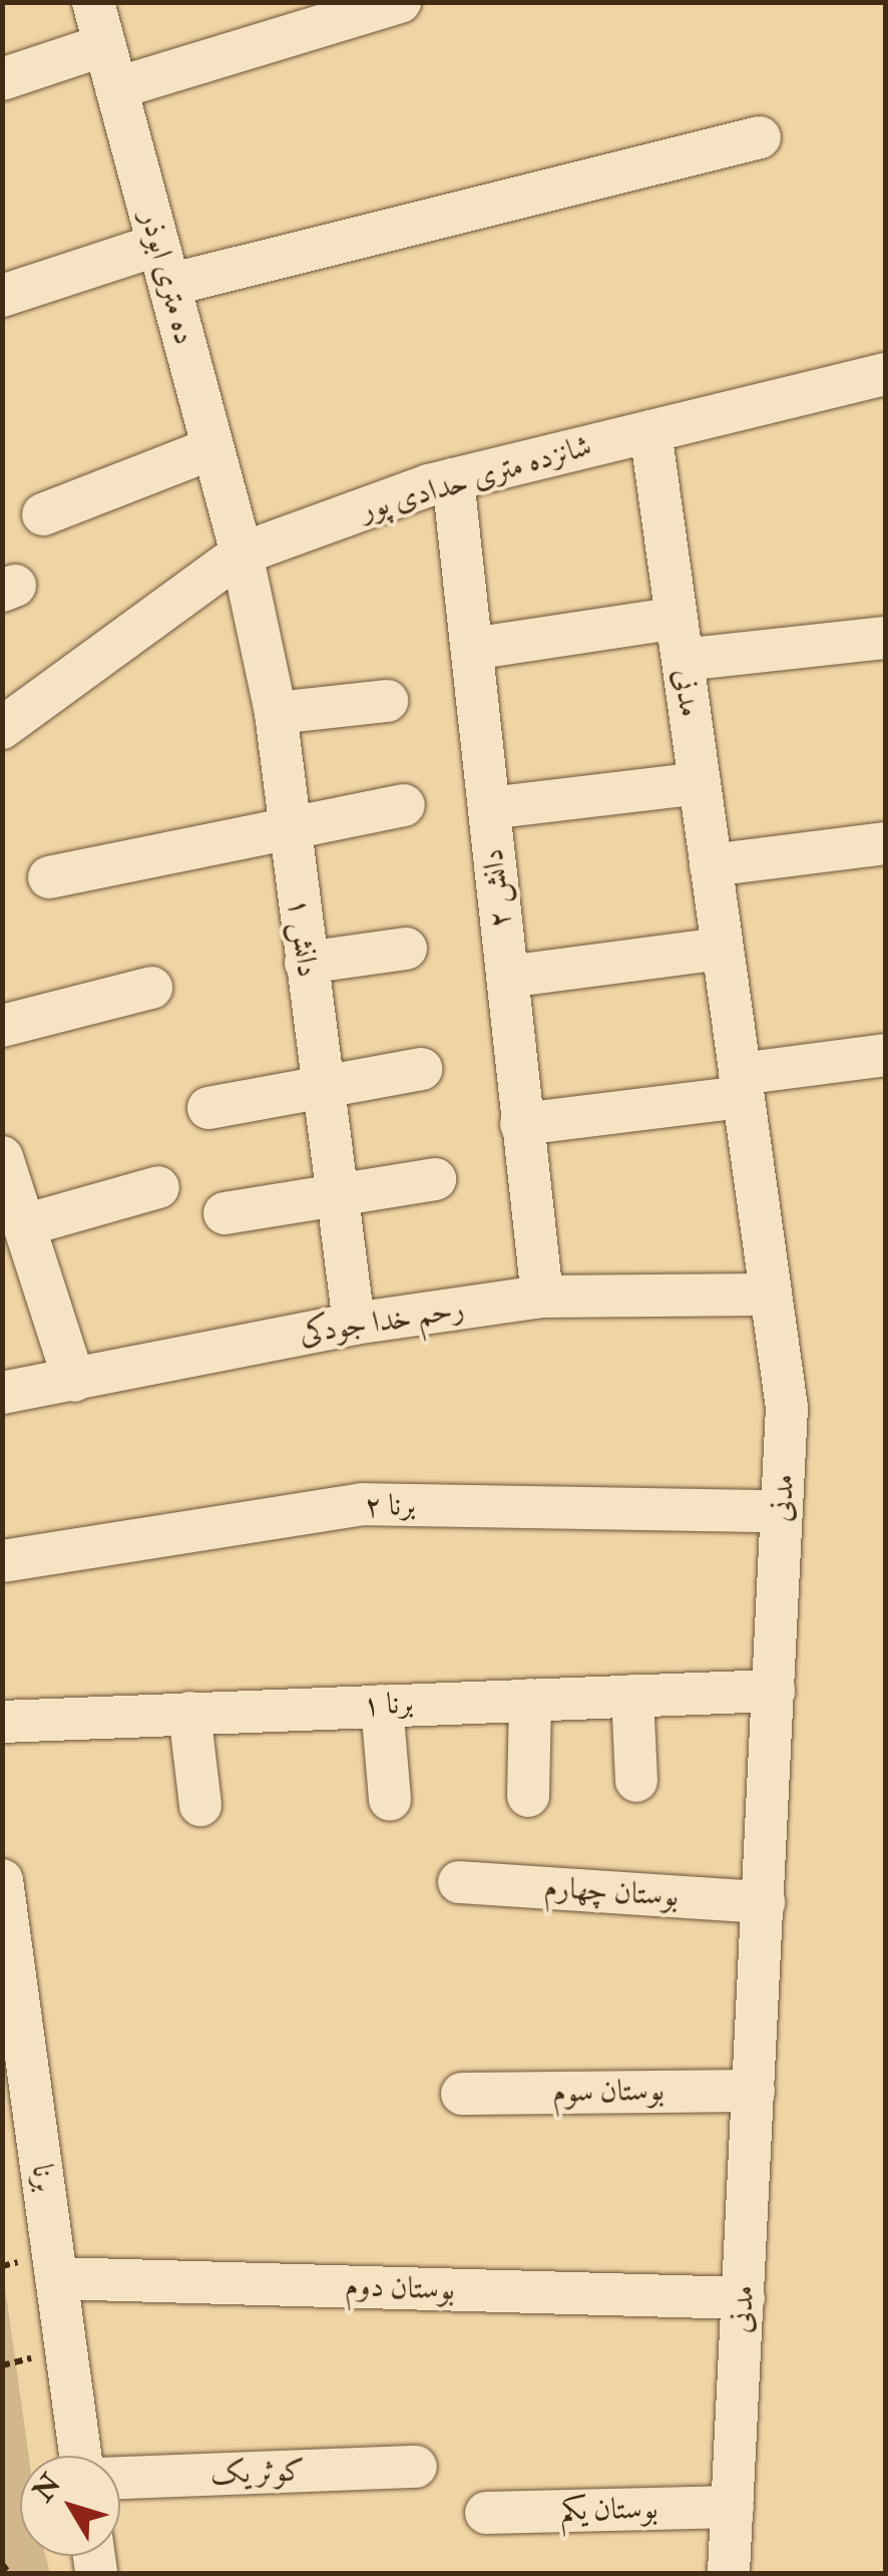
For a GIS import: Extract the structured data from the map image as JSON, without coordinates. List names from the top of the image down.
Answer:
{
  "streets": {
    "street": [
      "ده متری ابوذر",
      "شانزده متری حدادی پور",
      "مدنی",
      "دانش ۲",
      "دانش ۱",
      "رحم خدا جودکی",
      "برنا ۲",
      "برنا ۱",
      "بوستان چهارم",
      "بوستان سوم",
      "برنا",
      "بوستان دوم",
      "کوثر یک",
      "بوستان یکم"
    ]
  },
  "crossings": [
    ["ده متری ابوذر", "شانزده متری حدادی پور"],
    ["ده متری ابوذر", "دانش ۱"],
    ["شانزده متری حدادی پور", "مدنی"],
    ["شانزده متری حدادی پور", "دانش ۲"],
    ["شانزده متری حدادی پور", "دانش ۱"],
    ["مدنی", "رحم خدا جودکی"],
    ["مدنی", "برنا ۲"],
    ["مدنی", "برنا ۱"],
    ["مدنی", "بوستان چهارم"],
    ["مدنی", "بوستان سوم"],
    ["مدنی", "بوستان دوم"],
    ["مدنی", "بوستان یکم"],
    ["دانش ۲", "رحم خدا جودکی"],
    ["دانش ۱", "رحم خدا جودکی"],
    ["برنا", "بوستان دوم"]
  ],
  "north": "top left"
}
